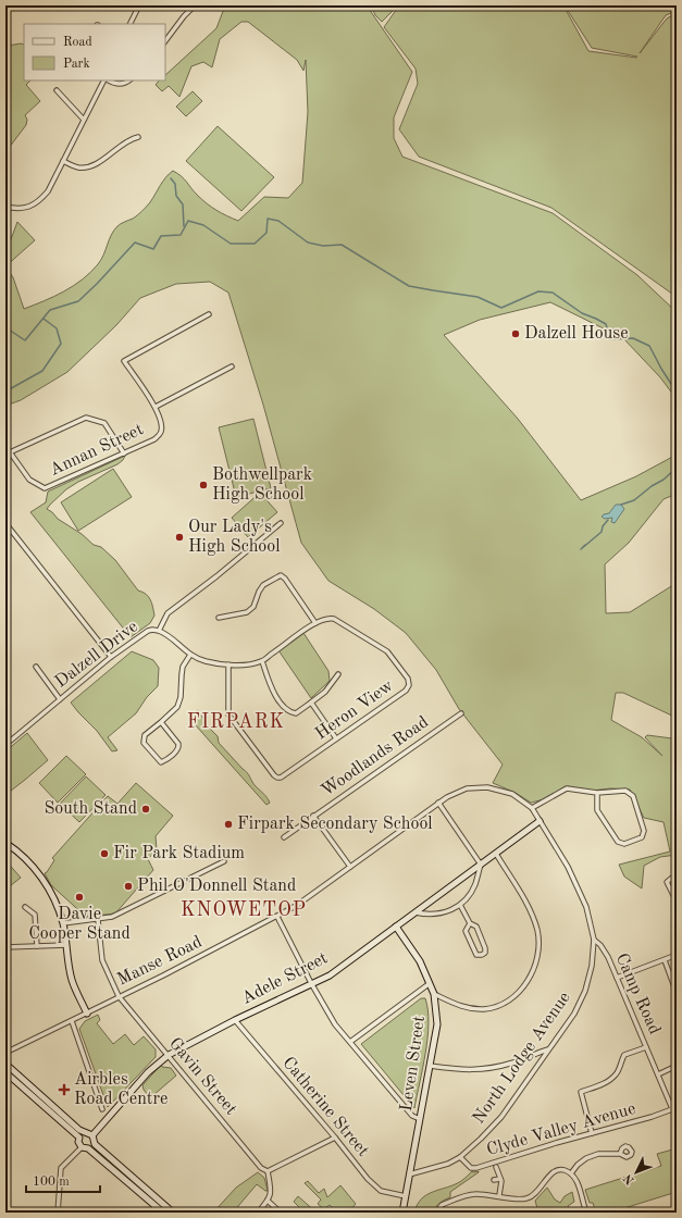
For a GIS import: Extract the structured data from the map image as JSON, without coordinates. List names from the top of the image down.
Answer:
{
  "streets": {
    "street": [
      "Annan Street",
      "Dalzell Drive",
      "Heron View",
      "Woodlands Road",
      "Manse Road",
      "Adele Street",
      "Camp Road",
      "North Lodge Avenue",
      "Leven Street",
      "Gavin Street",
      "Catherine Street",
      "Clyde Valley Avenue"
    ]
  },
  "crossings": [
    ["Dalzell Drive", "Heron View"],
    ["Manse Road", "Adele Street"],
    ["Manse Road", "North Lodge Avenue"],
    ["Manse Road", "Gavin Street"],
    ["Adele Street", "North Lodge Avenue"],
    ["Adele Street", "Leven Street"],
    ["Adele Street", "Gavin Street"],
    ["Adele Street", "Catherine Street"],
    ["Camp Road", "North Lodge Avenue"],
    ["Camp Road", "Clyde Valley Avenue"],
    ["North Lodge Avenue", "Leven Street"],
    ["North Lodge Avenue", "Clyde Valley Avenue"],
    ["Leven Street", "Catherine Street"]
  ],
  "districts": ["FIRPARK", "KNOWETOP"],
  "places": {
    "other": [
      "Dalzell House",
      "Bothwellpark High School",
      "Our Lady's High School",
      "South Stand",
      "Firpark Secondary School",
      "Fir Park Stadium",
      "Phil O'Donnell Stand",
      "Davie Cooper Stand"
    ],
    "health": ["Airbles Road Centre"]
  },
  "legend": ["Road", "Park"],
  "scale_bar": "100 m",
  "north": "bottom left"
}
